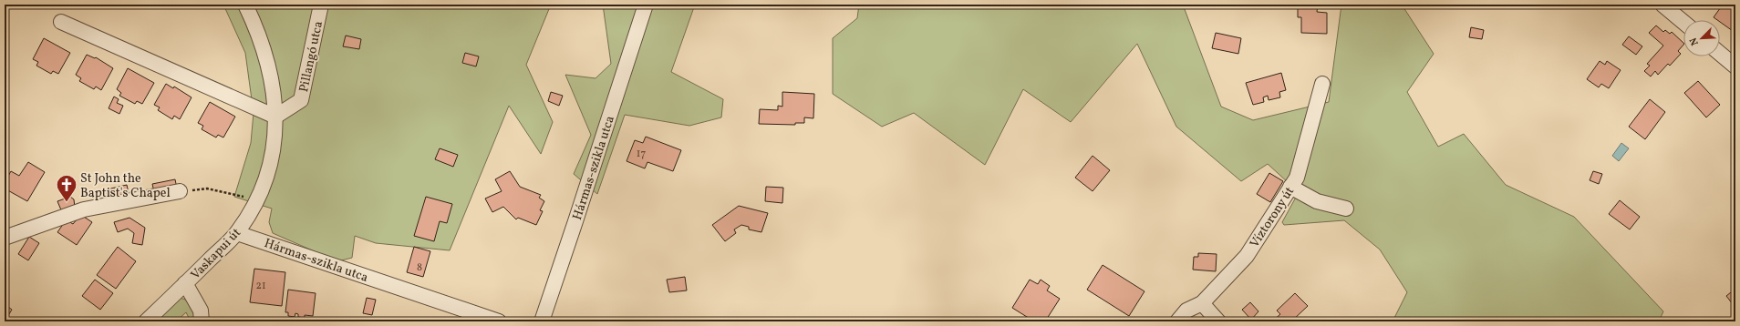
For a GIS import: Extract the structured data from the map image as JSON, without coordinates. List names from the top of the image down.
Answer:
{
  "streets": {
    "street": [
      "Pillangó utca",
      "Hármas-szikla utca",
      "Víztorony út",
      "Vaskapui út"
    ]
  },
  "crossings": [
    ["Pillangó utca", "Vaskapui út"],
    ["Hármas-szikla utca", "Vaskapui út"]
  ],
  "places": {
    "church": ["St John the Baptist's Chapel"]
  },
  "house_numbers": ["17", "8", "21"],
  "north": "bottom left"
}
